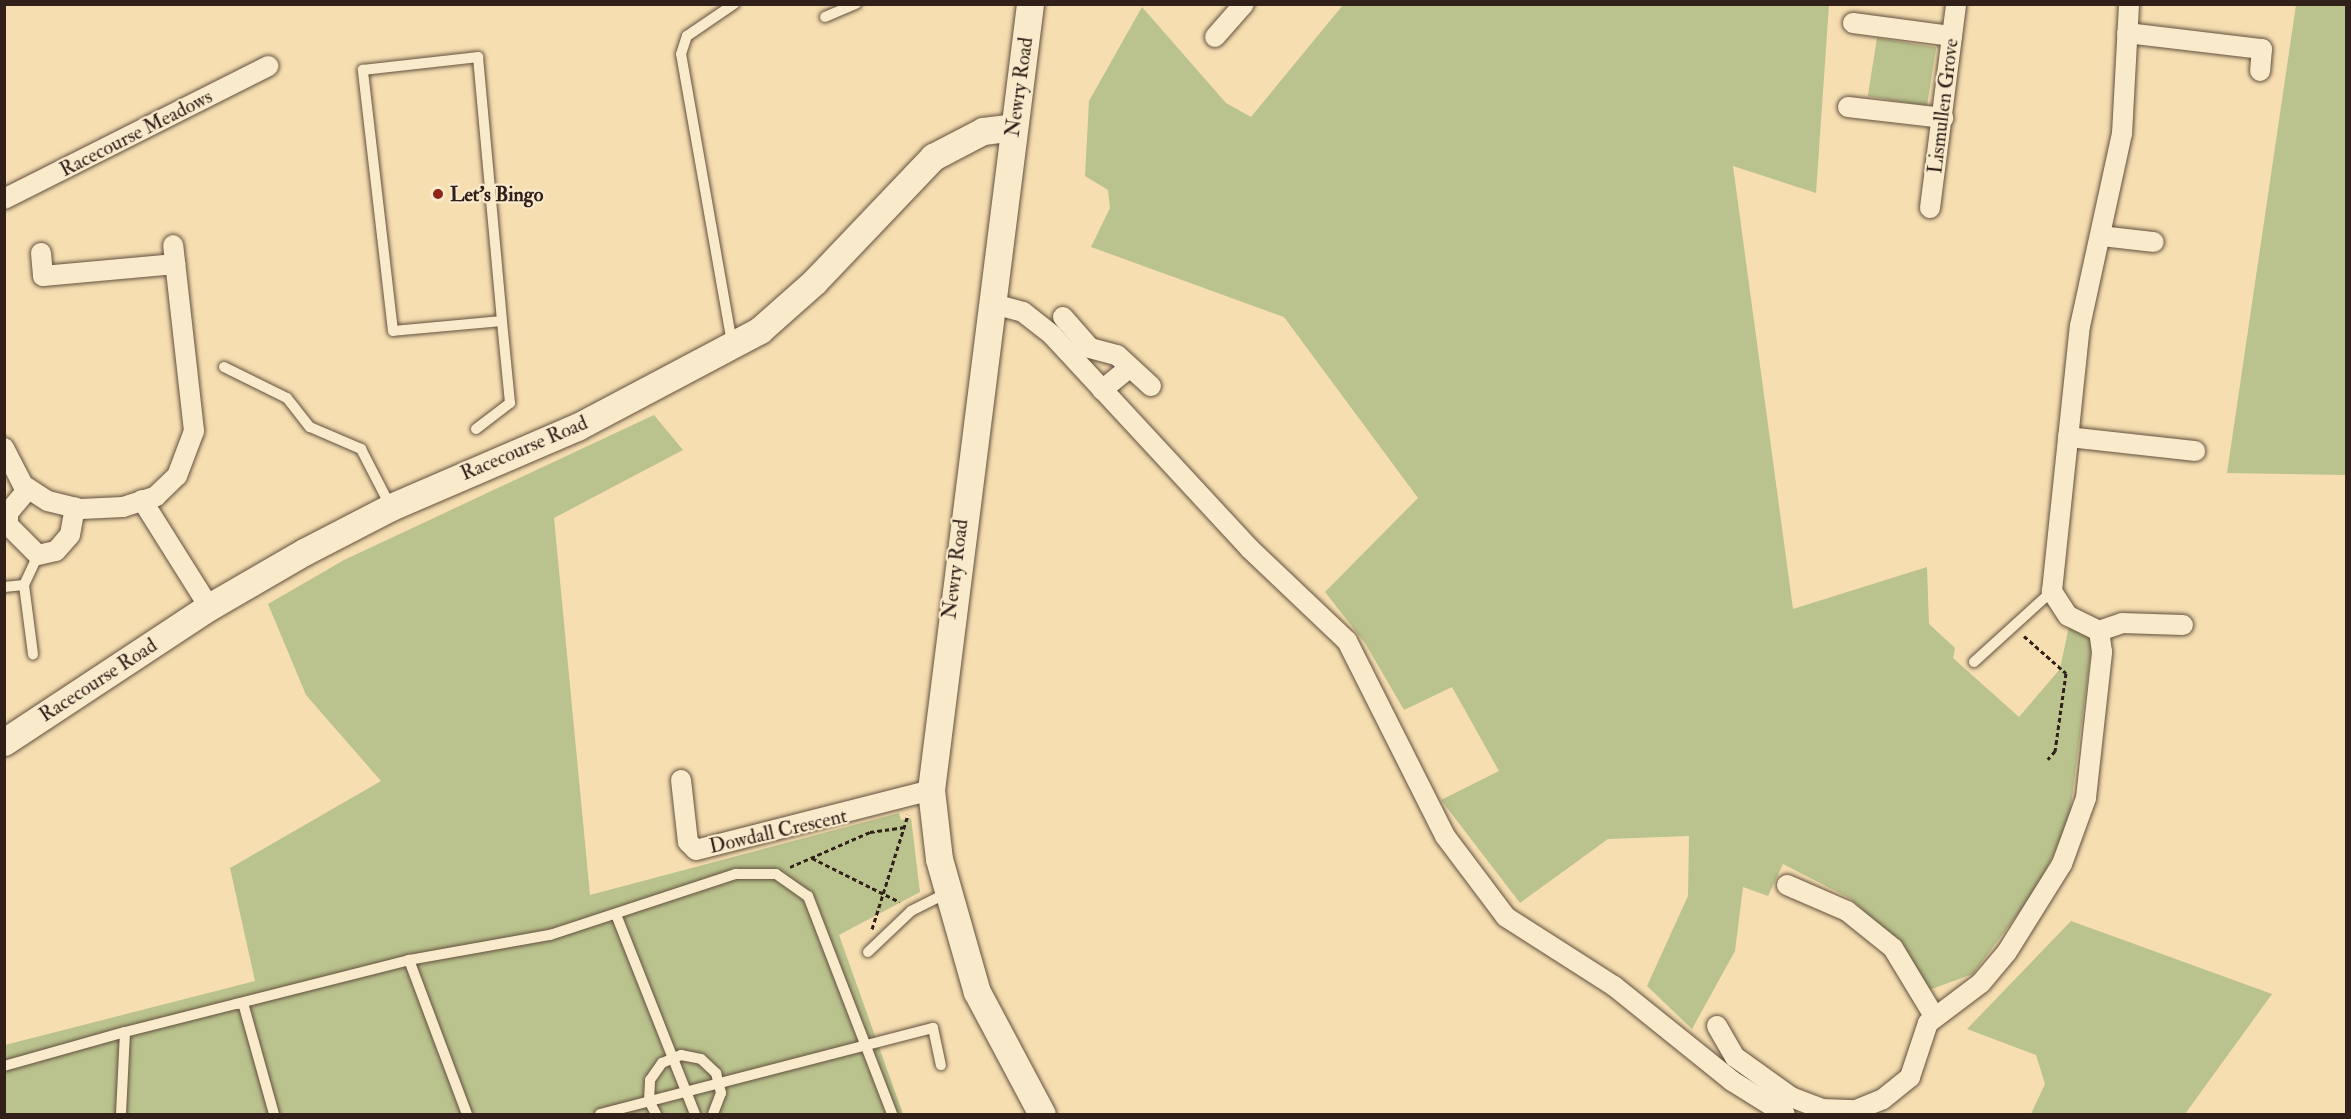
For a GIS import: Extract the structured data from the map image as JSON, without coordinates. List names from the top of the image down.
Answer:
{
  "streets": {
    "street": [
      "Newry Road",
      "Lismullen Grove",
      "Racecourse Meadows",
      "Racecourse Road",
      "Dowdall Crescent"
    ]
  },
  "crossings": [
    ["Newry Road", "Racecourse Road"],
    ["Newry Road", "Dowdall Crescent"]
  ],
  "places": ["Let's Bingo"]
}
